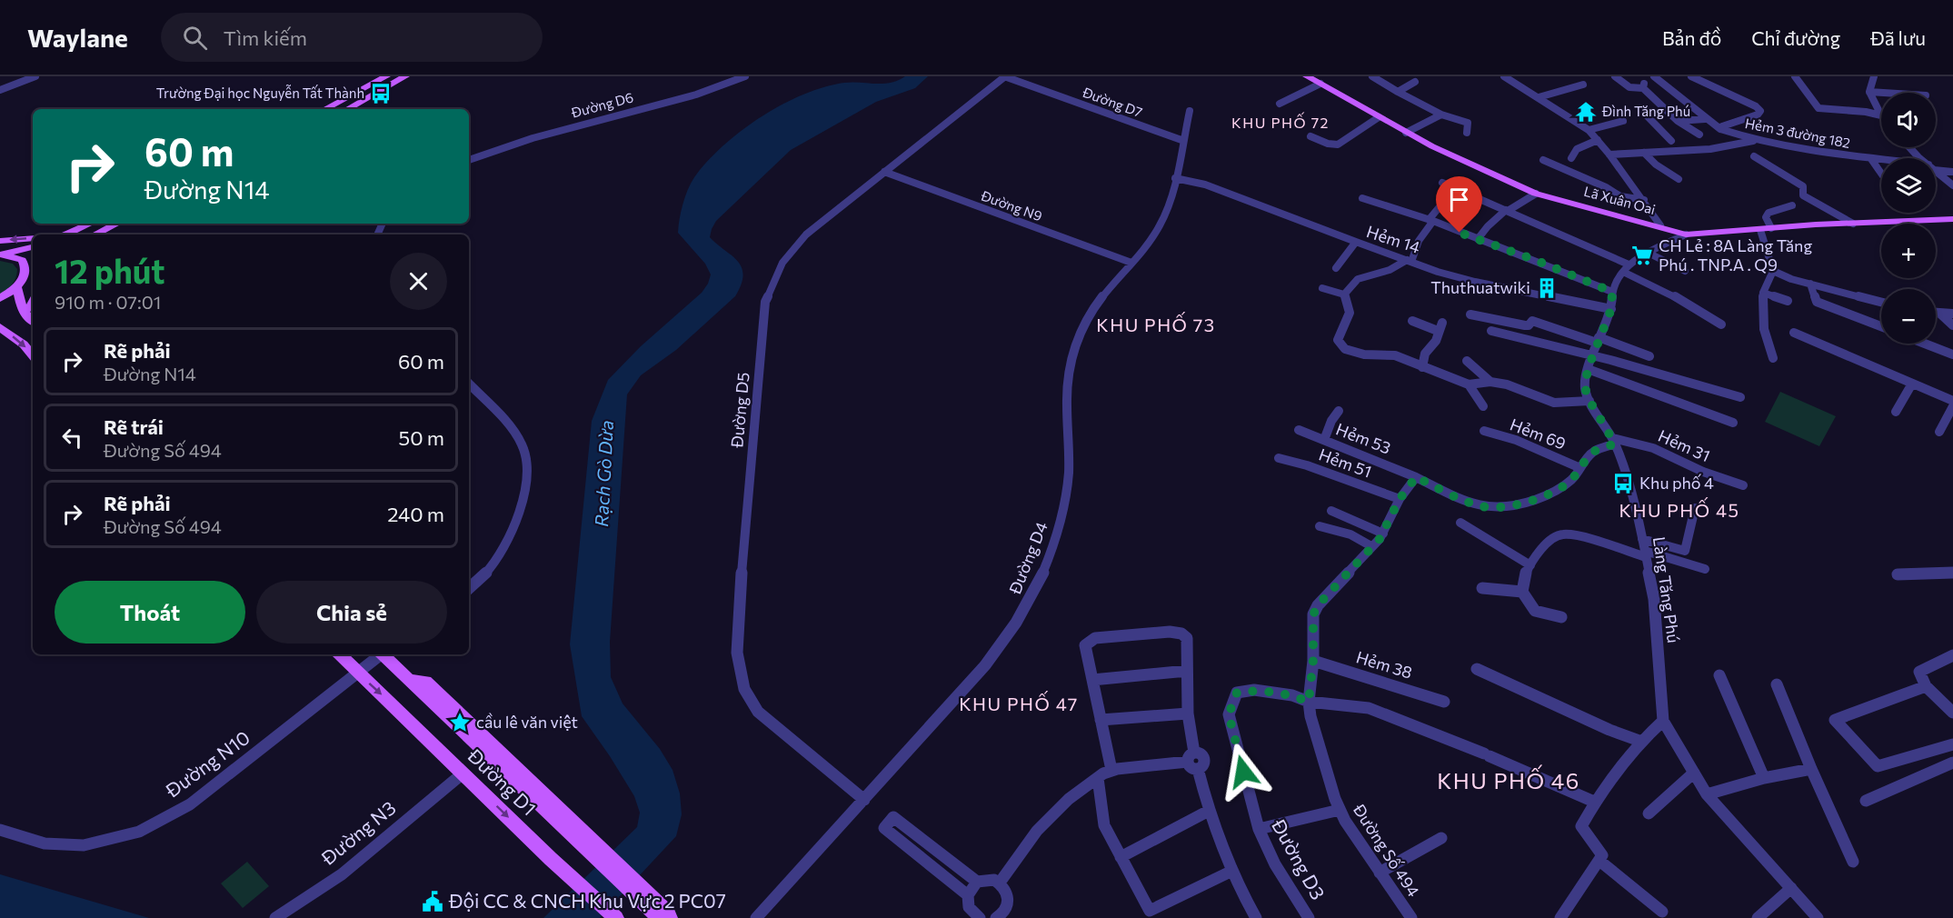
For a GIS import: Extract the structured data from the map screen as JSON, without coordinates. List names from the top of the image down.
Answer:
{
  "streets": {
    "main road": ["Lã Xuân Oai", "Đường D1"],
    "street": [
      "Đường D7",
      "Đường D6",
      "Hẻm 3 đường 182",
      "Đường N9",
      "Hẻm 14",
      "Đường D5",
      "Hẻm 69",
      "Hẻm 53",
      "Hẻm 31",
      "Hẻm 51",
      "Đường D4",
      "Làng Tăng Phú",
      "Hẻm 38",
      "Đường N10",
      "Đường N3",
      "Đường Số 494",
      "Đường D3"
    ]
  },
  "crossings": [
    ["Đường D7", "Đường D5"],
    ["Đường D7", "Đường D4"],
    ["Lã Xuân Oai", "Làng Tăng Phú"],
    ["Đường N9", "Đường D5"],
    ["Đường N9", "Đường D4"],
    ["Hẻm 14", "Làng Tăng Phú"],
    ["Đường D5", "Đường D4"],
    ["Hẻm 53", "Đường Số 494"],
    ["Hẻm 31", "Làng Tăng Phú"],
    ["Hẻm 51", "Đường Số 494"],
    ["Hẻm 38", "Đường Số 494"],
    ["Đường N10", "Đường D1"],
    ["Đường D1", "Đường N3"],
    ["Đường Số 494", "Đường D3"]
  ],
  "districts": [
    "KHU PHỐ 72",
    "KHU PHỐ 73",
    "KHU PHỐ 45",
    "KHU PHỐ 47",
    "KHU PHỐ 46"
  ],
  "water": ["Rạch Gò Dừa"],
  "places": {
    "bus stop": ["Trường Đại học Nguyễn Tất Thành", "Khu phố 4"],
    "temple": ["Đình Tăng Phú"],
    "supermarket": ["CH Lẻ : 8A Làng Tăng Phú . TNP.A . Q9"],
    "building": ["Thuthuatwiki"],
    "place": ["cầu lê văn việt"],
    "public building": ["Đội CC & CNCH Khu Vực 2 PC07"]
  },
  "page": {
    "header": "Waylane",
    "search": "Tìm kiếm",
    "nav": ["Bản đồ", "Chỉ đường", "Đã lưu"],
    "map_buttons": ["+", "−"],
    "turn": ["60 m", "Đường N14"],
    "heading": ["12 phút", "910 m · 07:01"],
    "list": [
      {
        "name": "Rẽ phải",
        "note": "Đường N14",
        "value": "60 m"
      },
      {
        "name": "Rẽ trái",
        "note": "Đường Số 494",
        "value": "50 m"
      },
      {
        "name": "Rẽ phải",
        "note": "Đường Số 494",
        "value": "240 m"
      }
    ],
    "buttons": ["Thoát", "Chia sẻ"]
  }
}
